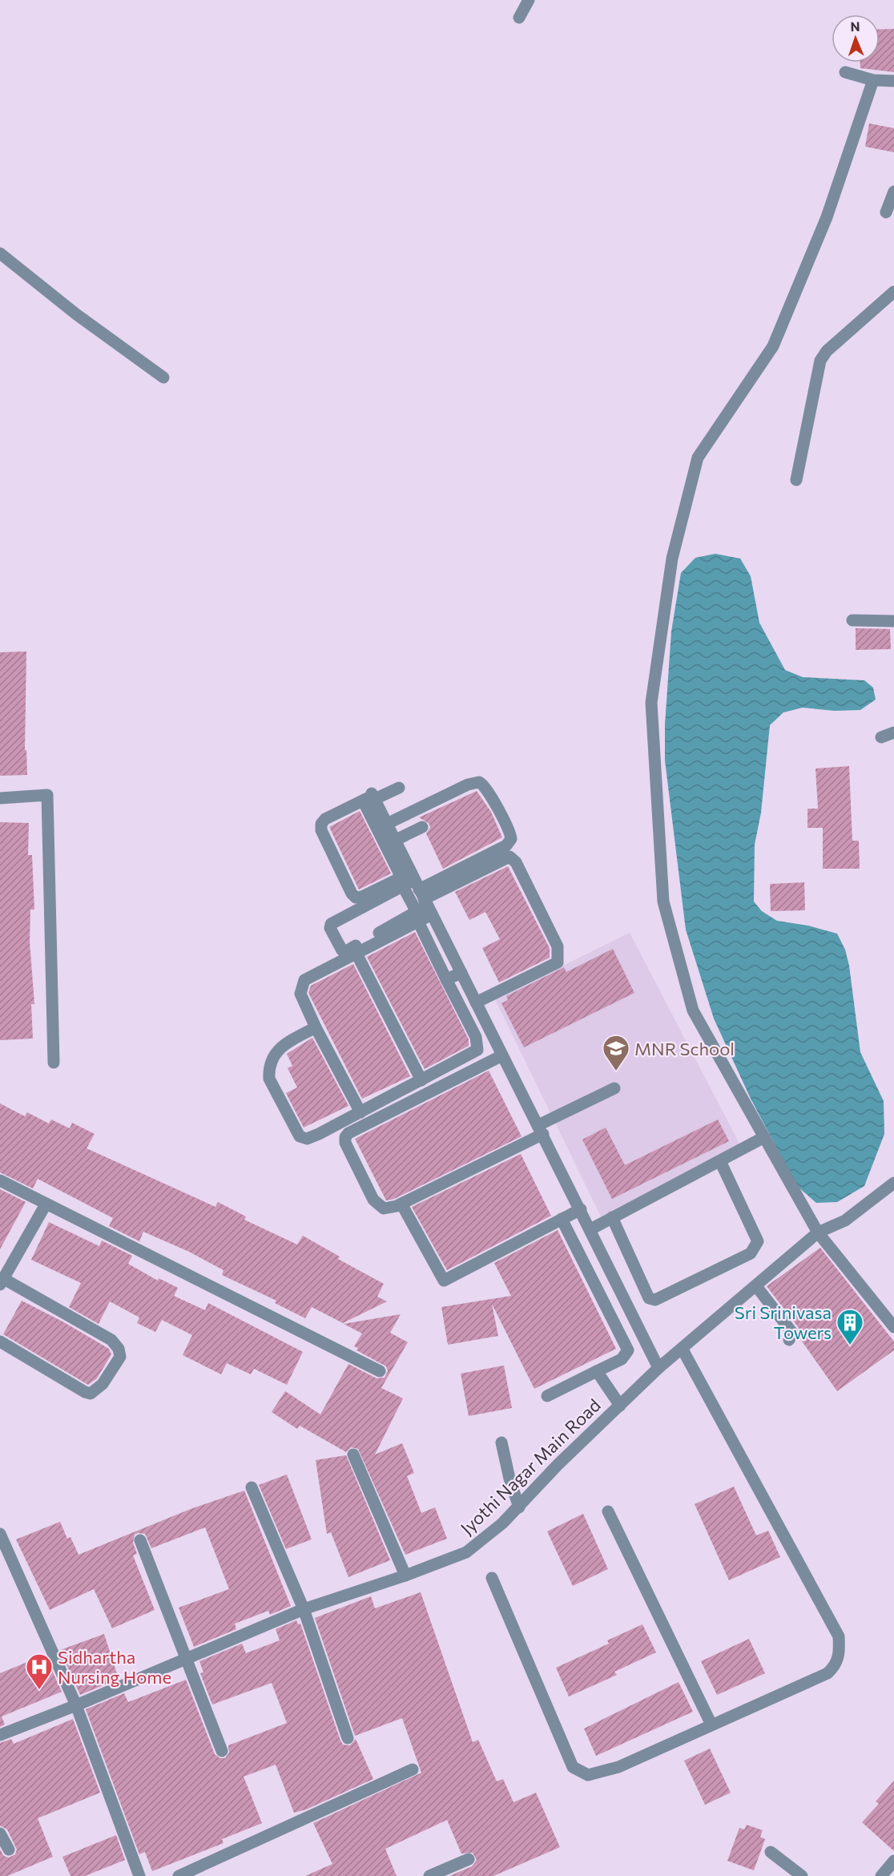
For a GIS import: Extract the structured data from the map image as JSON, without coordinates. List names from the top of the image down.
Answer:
{
  "streets": {
    "street": ["Jyothi Nagar Main Road"]
  },
  "places": {
    "school or university": ["MNR School"],
    "building": ["Sri Srinivasa Towers"],
    "hospital": ["Sidhartha Nursing Home"]
  },
  "north": "top"
}
